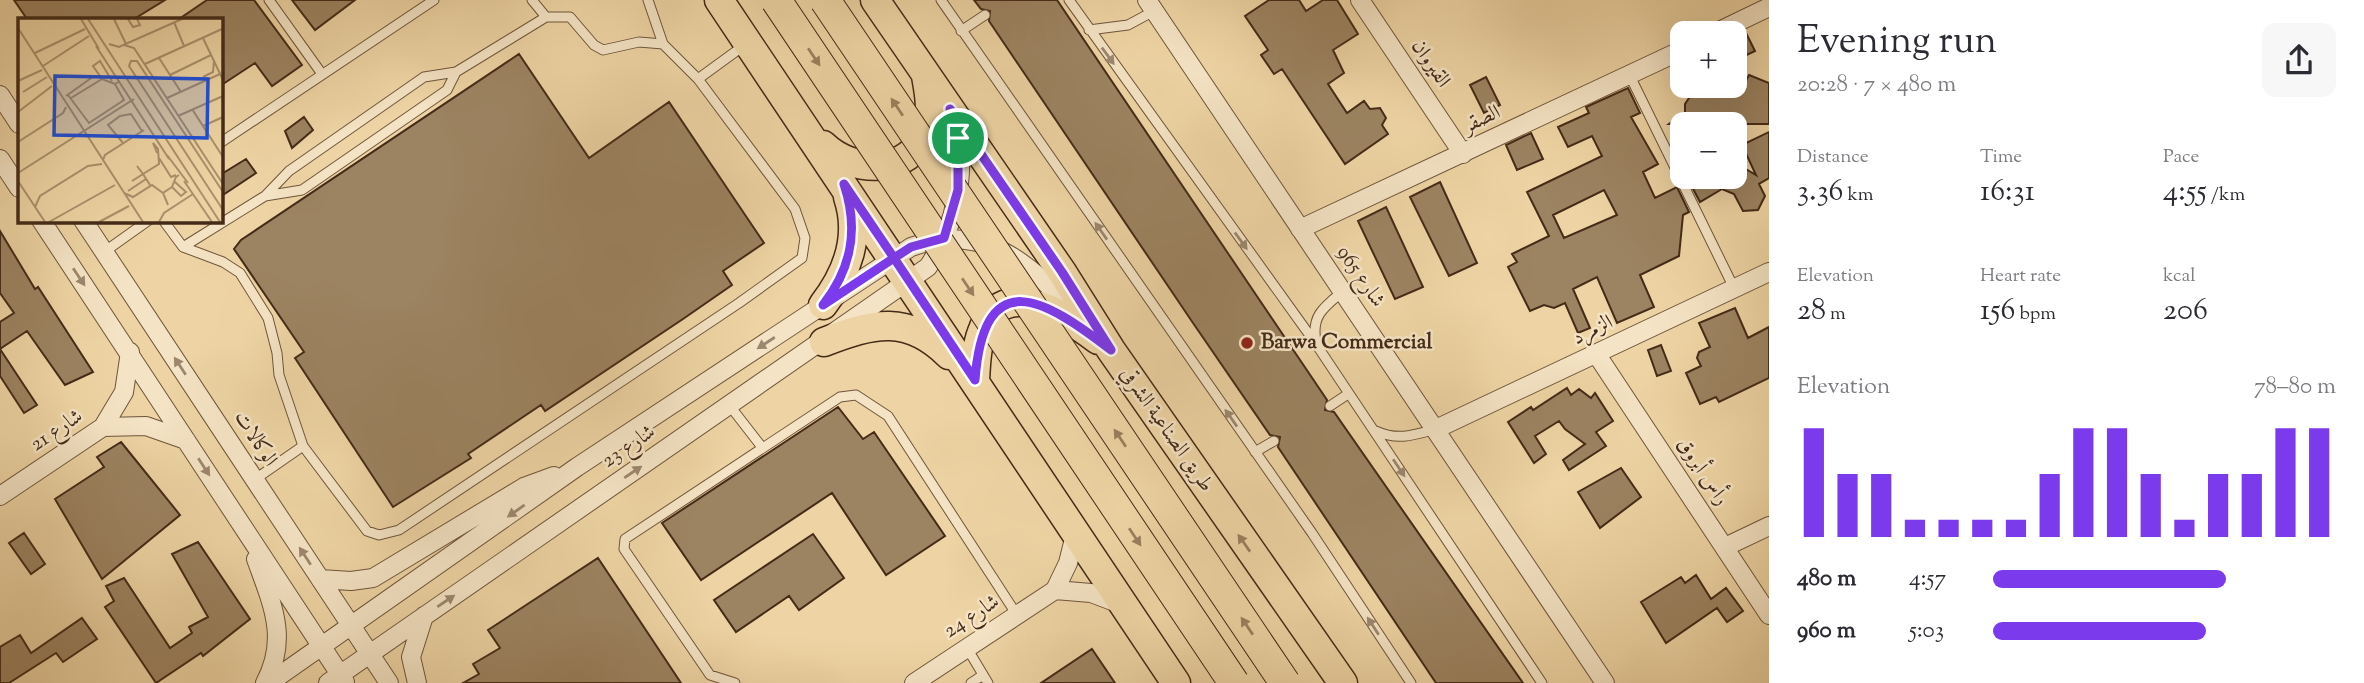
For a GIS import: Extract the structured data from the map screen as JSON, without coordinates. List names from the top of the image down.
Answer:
{
  "streets": {
    "highway": ["طريق الصناعية الشرقي"],
    "street": [
      "القيروان",
      "الصقر",
      "شارع 965",
      "الزمرد",
      "شارع 21",
      "الوكالات",
      "شارع 23",
      "رأس أبروق",
      "شارع 24"
    ]
  },
  "crossings": [
    ["القيروان", "الصقر"],
    ["الصقر", "شارع 965"],
    ["شارع 965", "الزمرد"],
    ["الزمرد", "رأس أبروق"],
    ["طريق الصناعية الشرقي", "شارع 23"],
    ["الوكالات", "شارع 23"]
  ],
  "places": ["Barwa Commercial"],
  "page": {
    "heading": ["Evening run", "20:28 · 7 × 480 m"],
    "map_buttons": ["+", "−"],
    "stats": [
      ["Distance", "3.36 km"],
      ["Time", "16:31"],
      ["Pace", "4:55 /km"],
      ["Elevation", "28 m"],
      ["Heart rate", "156 bpm"],
      ["kcal", "206"]
    ],
    "chart": ["Elevation", "78–80 m"],
    "list": [
      {
        "name": "480 m",
        "note": "4:57"
      },
      {
        "name": "960 m",
        "note": "5:03"
      }
    ]
  }
}
